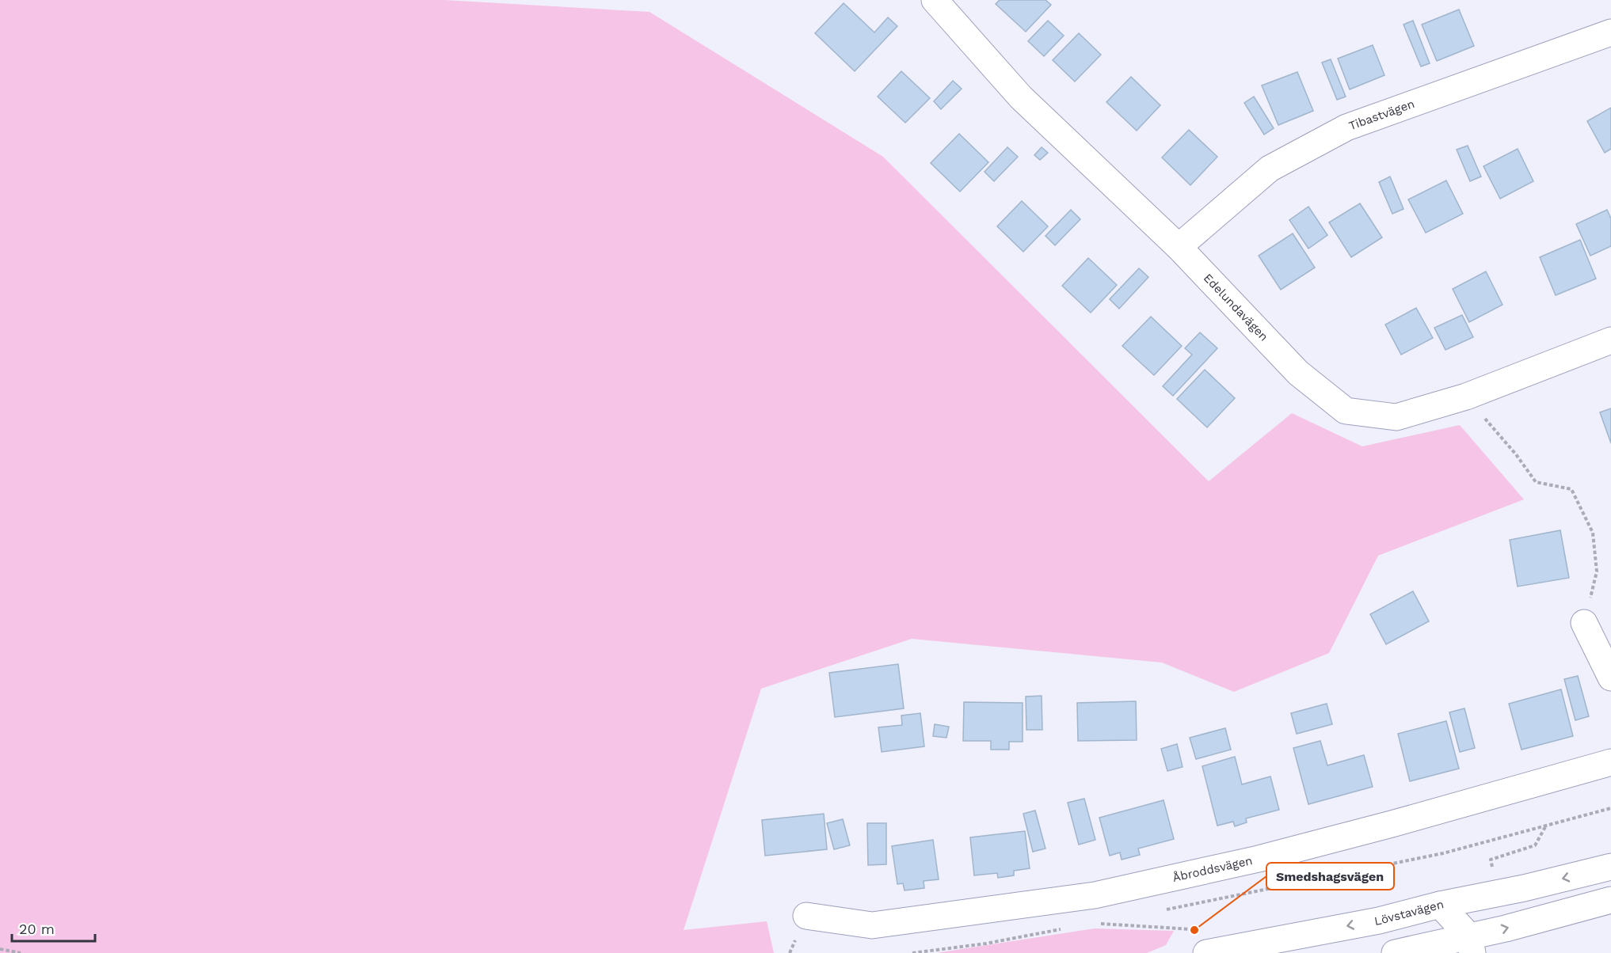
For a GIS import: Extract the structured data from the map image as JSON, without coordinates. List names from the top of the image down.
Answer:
{
  "streets": {
    "street": [
      "Tibastvägen",
      "Edelundavägen",
      "Åbroddsvägen",
      "Lövstavägen"
    ]
  },
  "crossings": [
    ["Tibastvägen", "Edelundavägen"]
  ],
  "places": ["Smedshagsvägen"],
  "scale_bar": "20 m"
}
